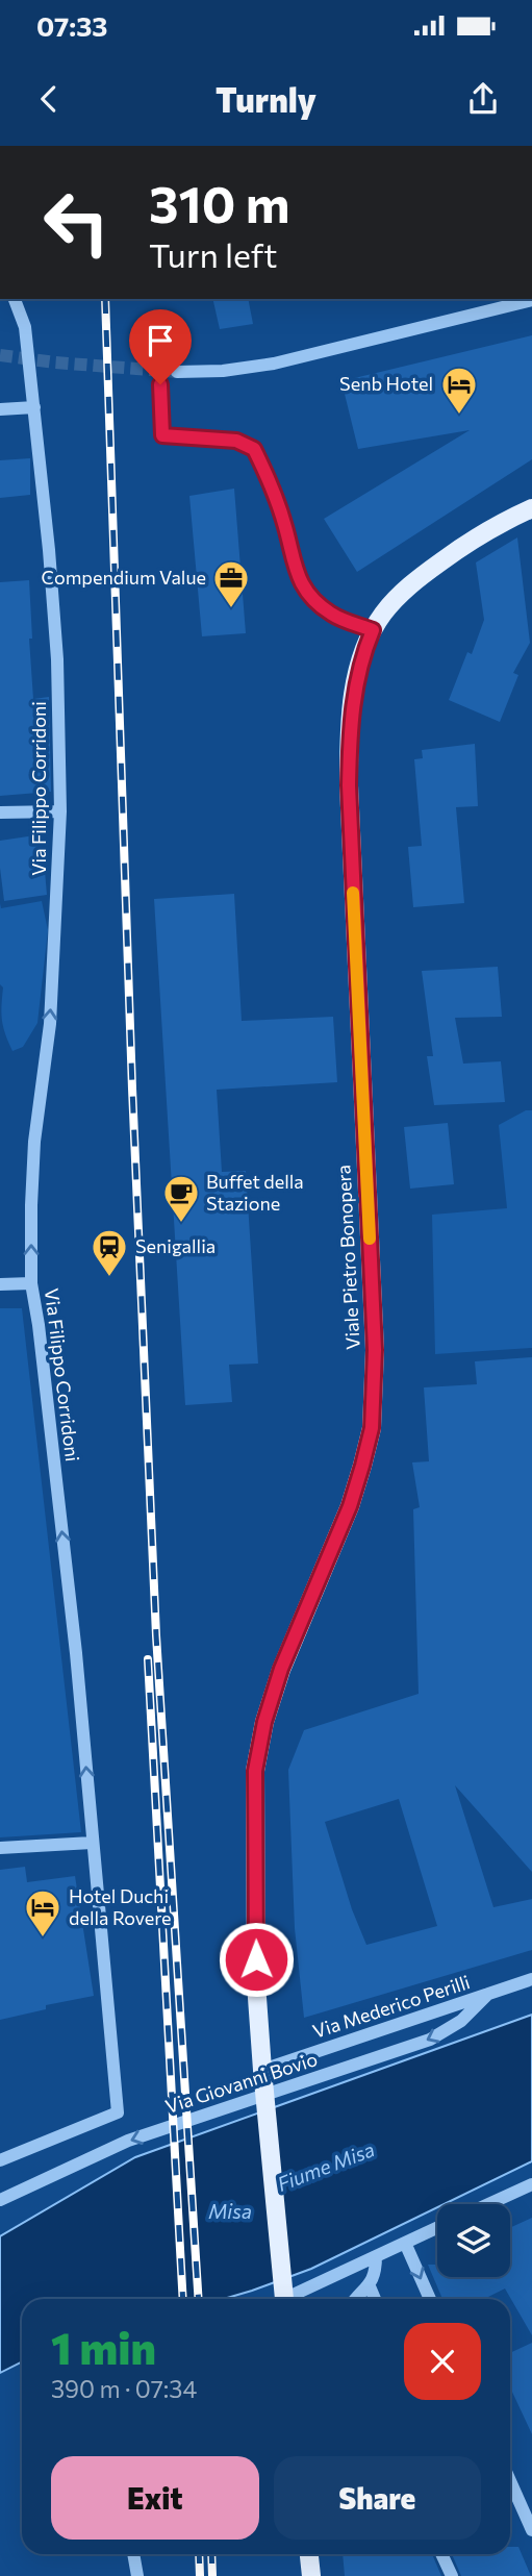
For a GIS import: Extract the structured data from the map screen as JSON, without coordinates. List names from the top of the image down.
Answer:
{
  "streets": {
    "main road": ["Viale Pietro Bonopera"],
    "street": ["Via Filippo Corridoni", "Via Mederico Perilli", "Via Giovanni Bovio"]
  },
  "crossings": [
    ["Viale Pietro Bonopera", "Via Mederico Perilli"],
    ["Via Mederico Perilli", "Via Giovanni Bovio"]
  ],
  "one_way": ["Via Filippo Corridoni", "Via Giovanni Bovio"],
  "water": ["Fiume Misa", "Misa"],
  "places": {
    "hotel": ["Senb Hotel", "Hotel Duchi della Rovere"],
    "office": ["Compendium Value"],
    "cafe": ["Buffet della Stazione"],
    "station": ["Senigallia"]
  },
  "page": {
    "status": "07:33",
    "header": "Turnly",
    "turn": ["310 m", "Turn left"],
    "heading": ["1 min", "390 m · 07:34"],
    "buttons": ["Exit", "Share"]
  }
}
